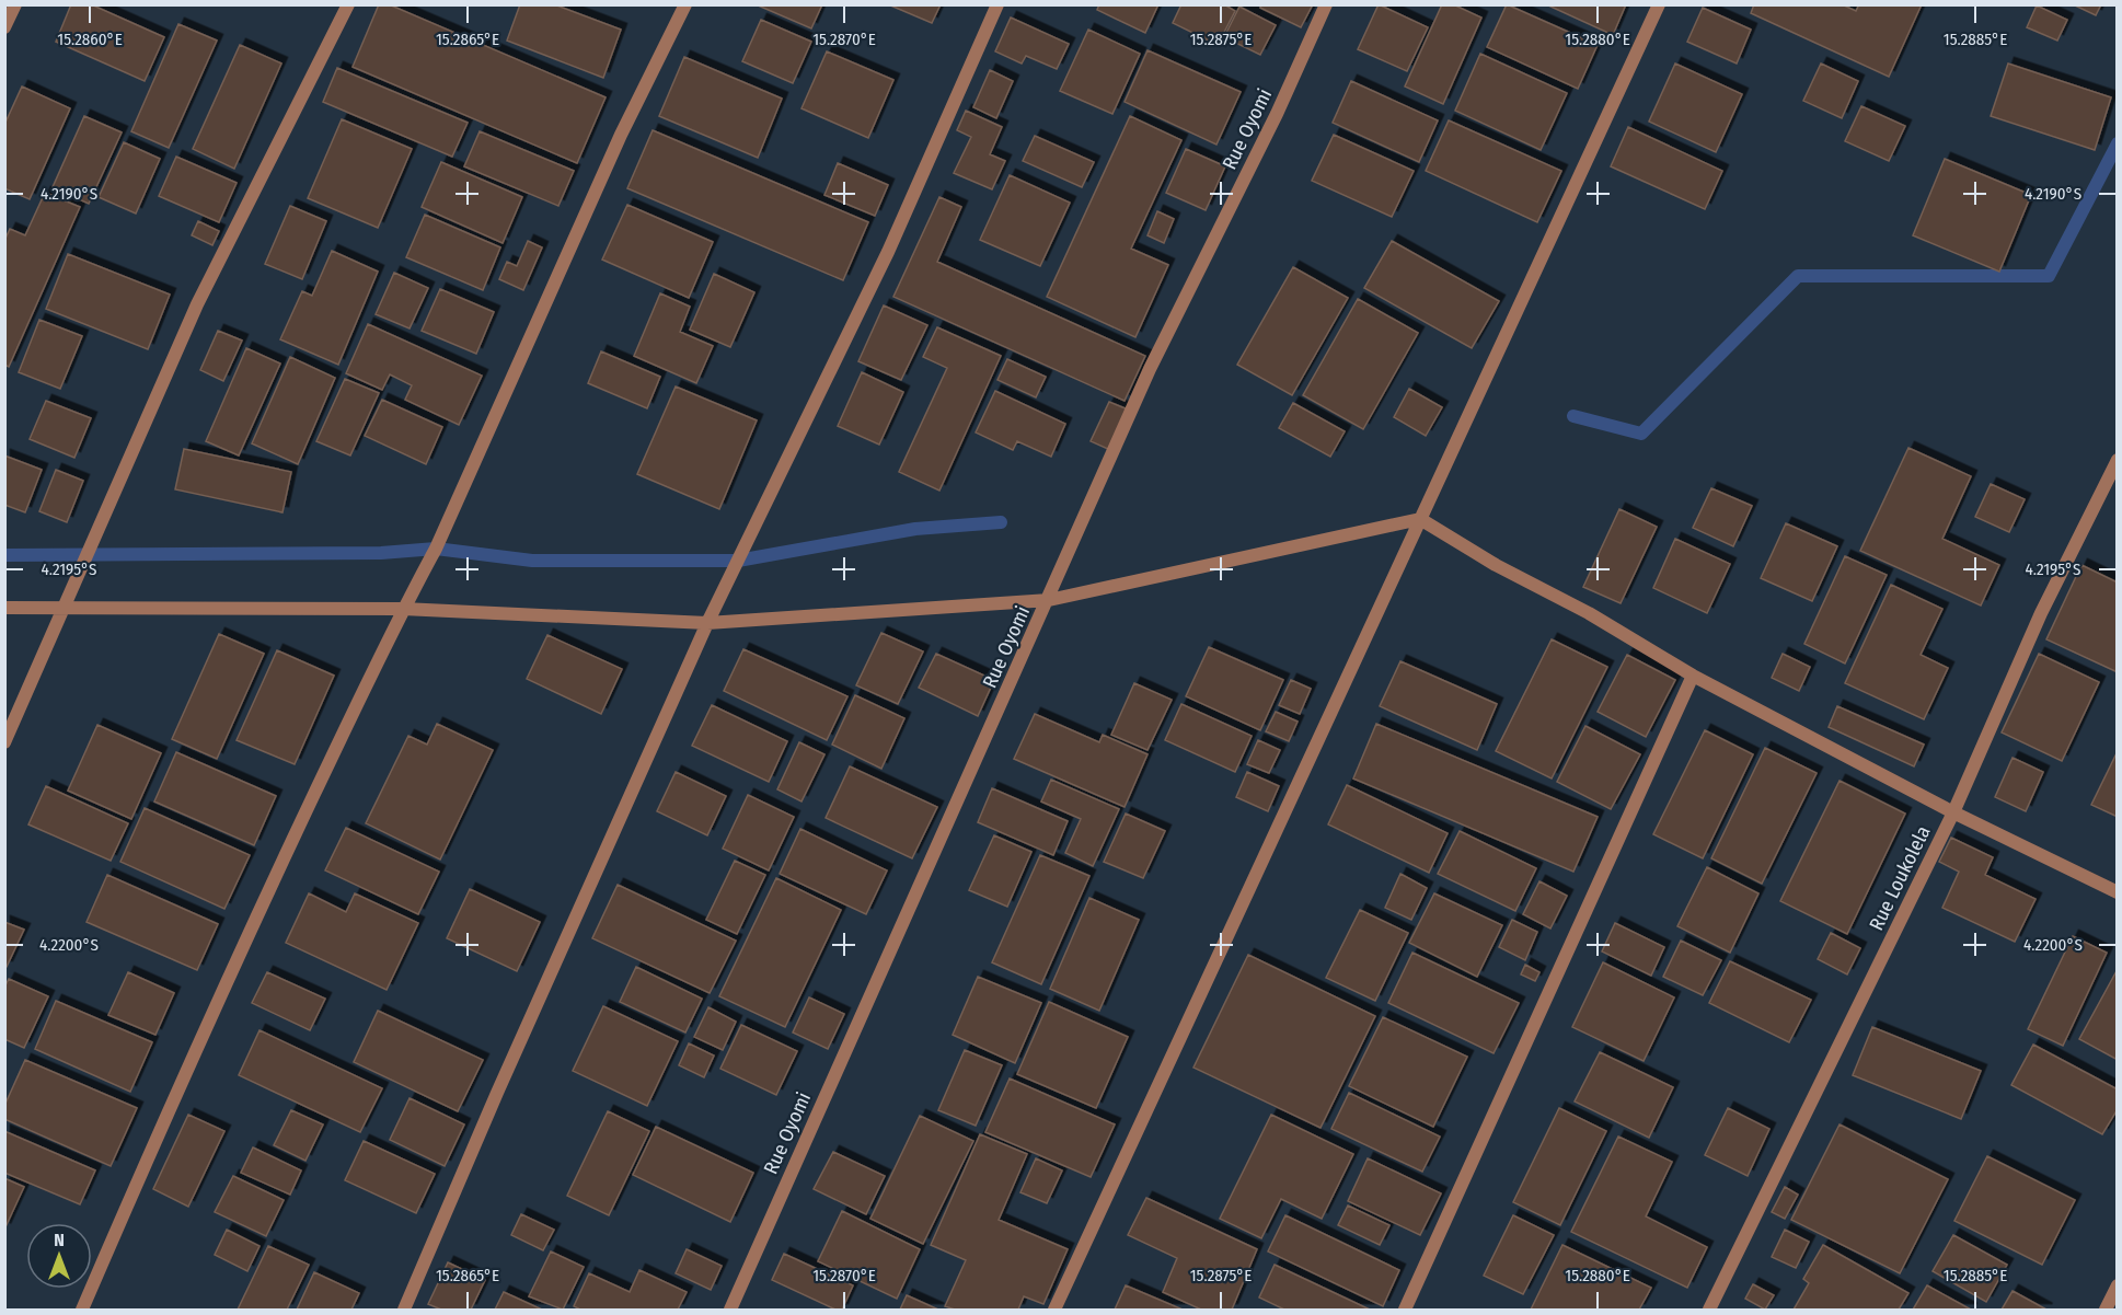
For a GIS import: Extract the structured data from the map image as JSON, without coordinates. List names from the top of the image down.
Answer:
{
  "streets": {
    "street": ["Rue Oyomi", "Rue Loukolela"]
  },
  "north": "top",
  "coordinates": [
    "15.2860°E",
    "15.2865°E",
    "15.2870°E",
    "15.2875°E",
    "15.2880°E",
    "15.2885°E",
    "4.2190°S",
    "4.2195°S",
    "4.2200°S"
  ]
}
